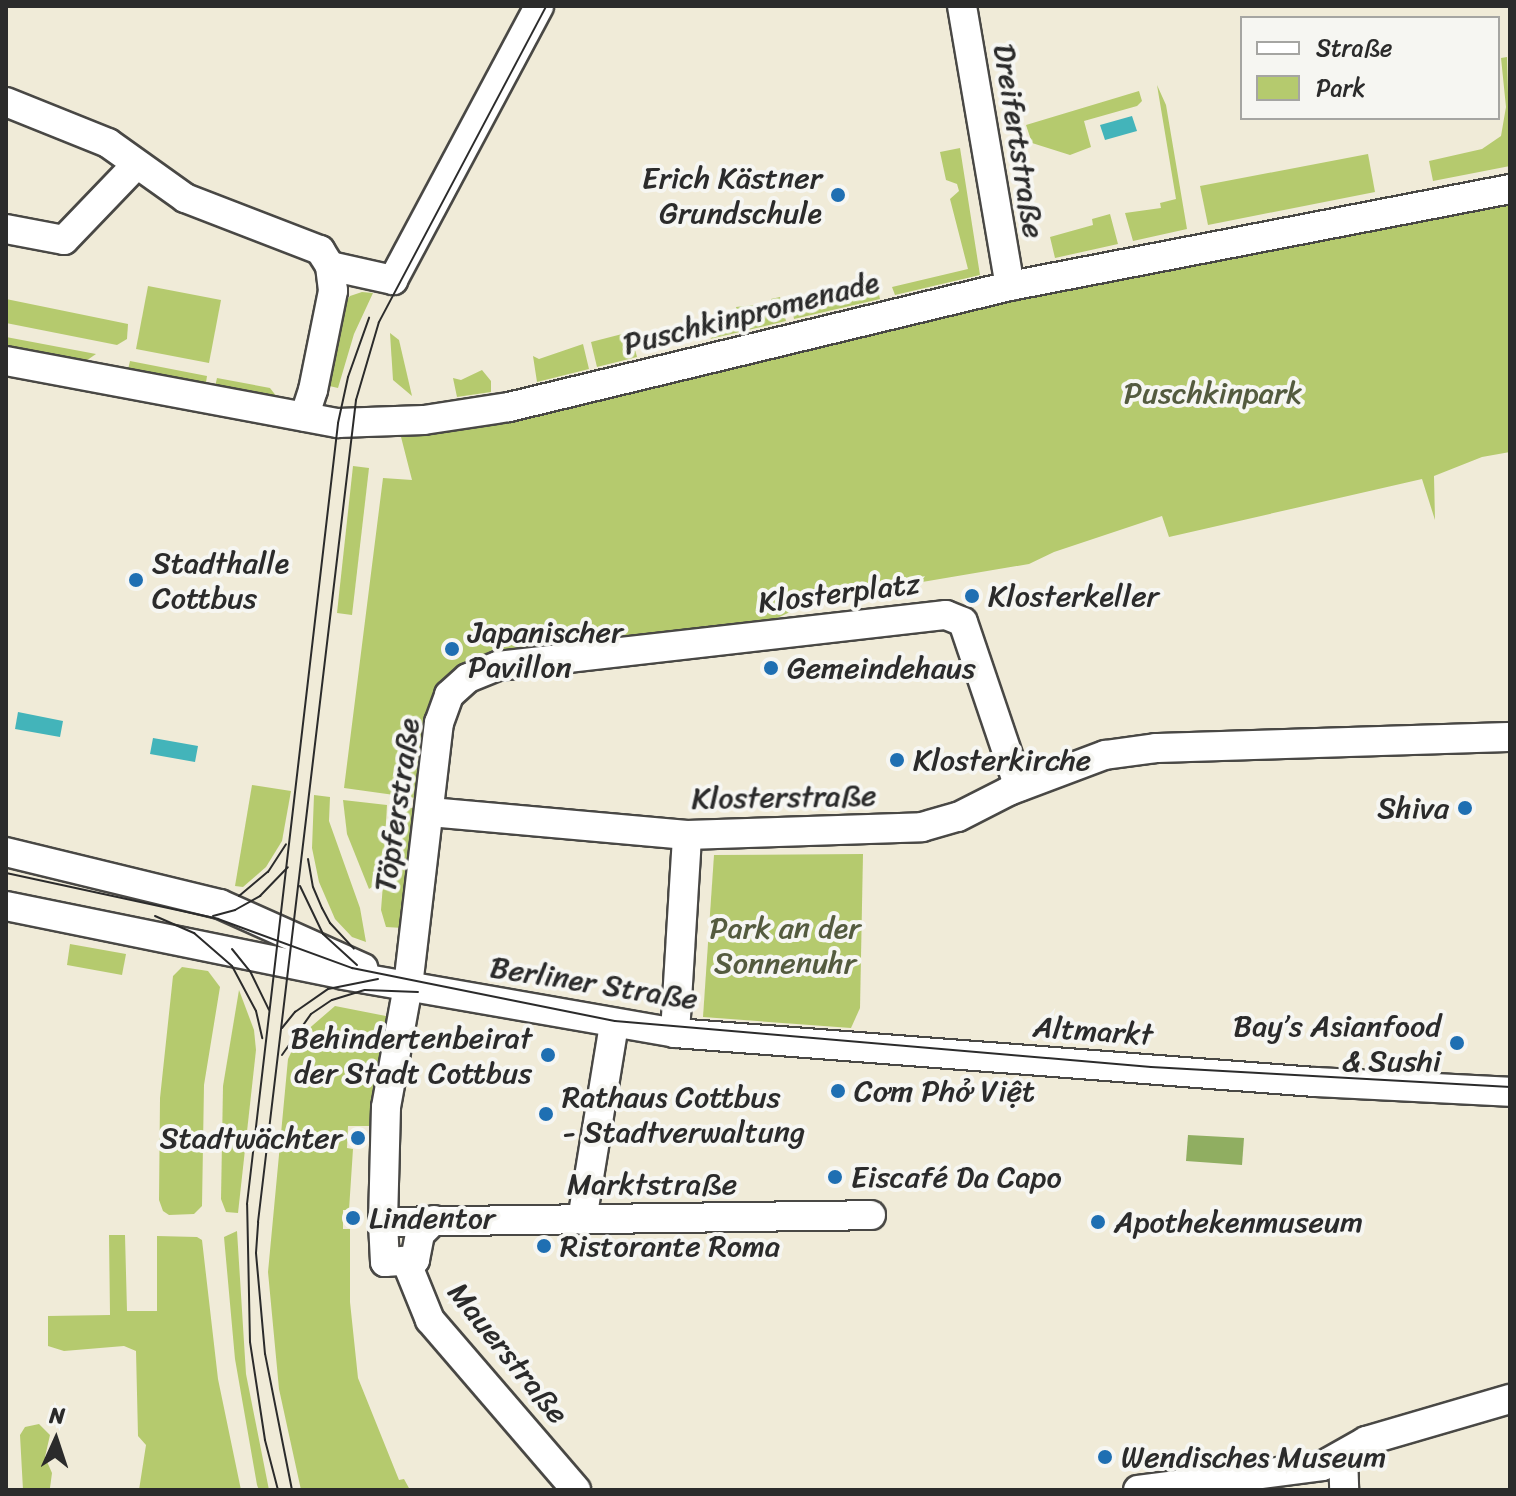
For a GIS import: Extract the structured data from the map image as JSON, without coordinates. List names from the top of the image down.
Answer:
{
  "streets": {
    "street": [
      "Dreifertstraße",
      "Puschkinpromenade",
      "Klosterplatz",
      "Klosterstraße",
      "Töpferstraße",
      "Berliner Straße",
      "Altmarkt",
      "Marktstraße",
      "Mauerstraße"
    ]
  },
  "crossings": [
    ["Dreifertstraße", "Puschkinpromenade"],
    ["Klosterplatz", "Klosterstraße"],
    ["Klosterplatz", "Töpferstraße"],
    ["Klosterstraße", "Töpferstraße"],
    ["Töpferstraße", "Berliner Straße"],
    ["Töpferstraße", "Mauerstraße"],
    ["Berliner Straße", "Altmarkt"],
    ["Berliner Straße", "Mauerstraße"],
    ["Marktstraße", "Mauerstraße"]
  ],
  "parks": ["Puschkinpark", "Park an der Sonnenuhr"],
  "places": [
    "Erich Kästner Grundschule",
    "Stadthalle Cottbus",
    "Klosterkeller",
    "Japanischer Pavillon",
    "Gemeindehaus",
    "Klosterkirche",
    "Shiva",
    "Bay’s Asianfood & Sushi",
    "Behindertenbeirat der Stadt Cottbus",
    "Cơm Phở Việt",
    "Rathaus Cottbus - Stadtverwaltung",
    "Stadtwächter",
    "Eiscafé Da Capo",
    "Lindentor",
    "Apothekenmuseum",
    "Ristorante Roma",
    "Wendisches Museum"
  ],
  "legend": ["Straße", "Park"],
  "north": "top"
}
